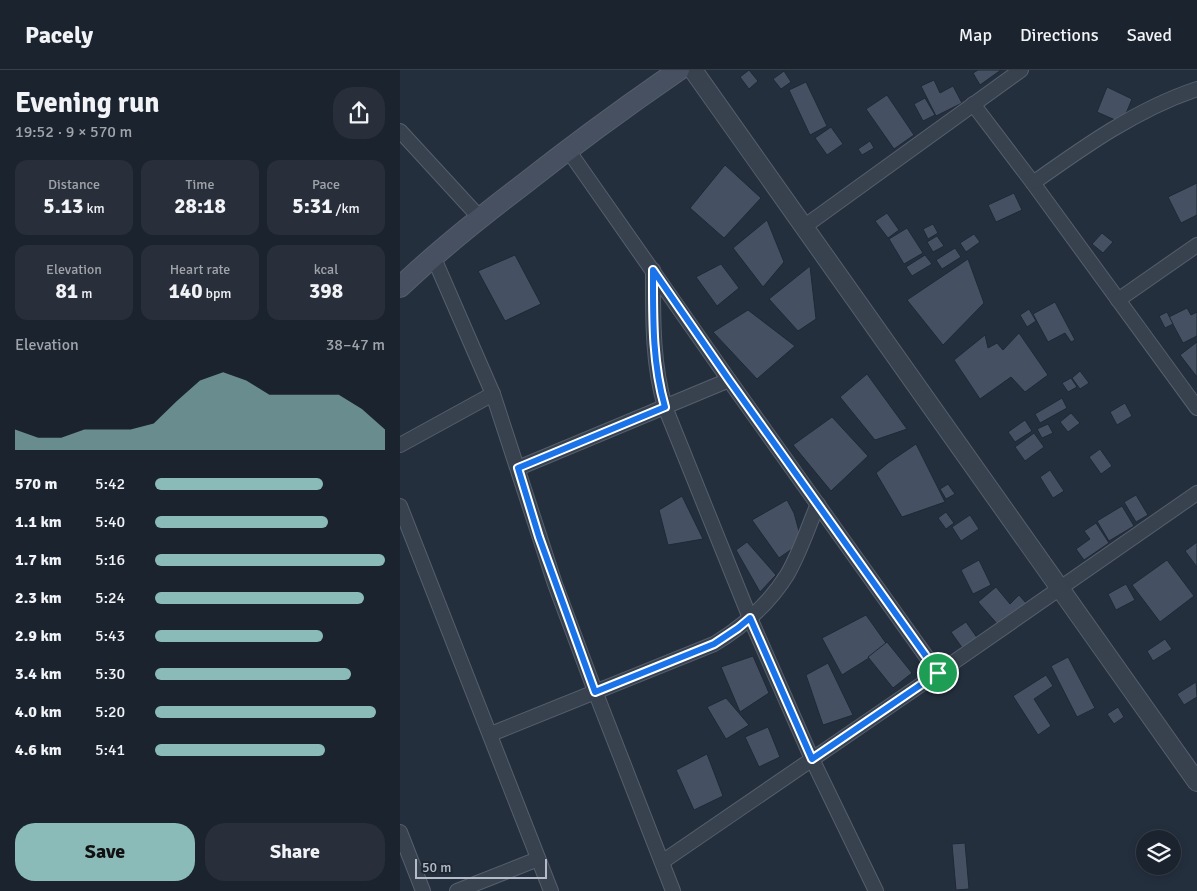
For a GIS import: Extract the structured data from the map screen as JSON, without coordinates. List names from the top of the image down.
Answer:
{
  "scale_bar": "50 m",
  "page": {
    "header": "Pacely",
    "nav": ["Map", "Directions", "Saved"],
    "heading": ["Evening run", "19:52 · 9 × 570 m"],
    "stats": [
      ["Distance", "5.13 km"],
      ["Time", "28:18"],
      ["Pace", "5:31 /km"],
      ["Elevation", "81 m"],
      ["Heart rate", "140 bpm"],
      ["kcal", "398"]
    ],
    "chart": ["Elevation", "38–47 m"],
    "list": [
      {
        "name": "570 m",
        "note": "5:42"
      },
      {
        "name": "1.1 km",
        "note": "5:40"
      },
      {
        "name": "1.7 km",
        "note": "5:16"
      },
      {
        "name": "2.3 km",
        "note": "5:24"
      },
      {
        "name": "2.9 km",
        "note": "5:43"
      },
      {
        "name": "3.4 km",
        "note": "5:30"
      },
      {
        "name": "4.0 km",
        "note": "5:20"
      },
      {
        "name": "4.6 km",
        "note": "5:41"
      }
    ],
    "buttons": ["Save", "Share"],
    "scale": "50 m"
  }
}
